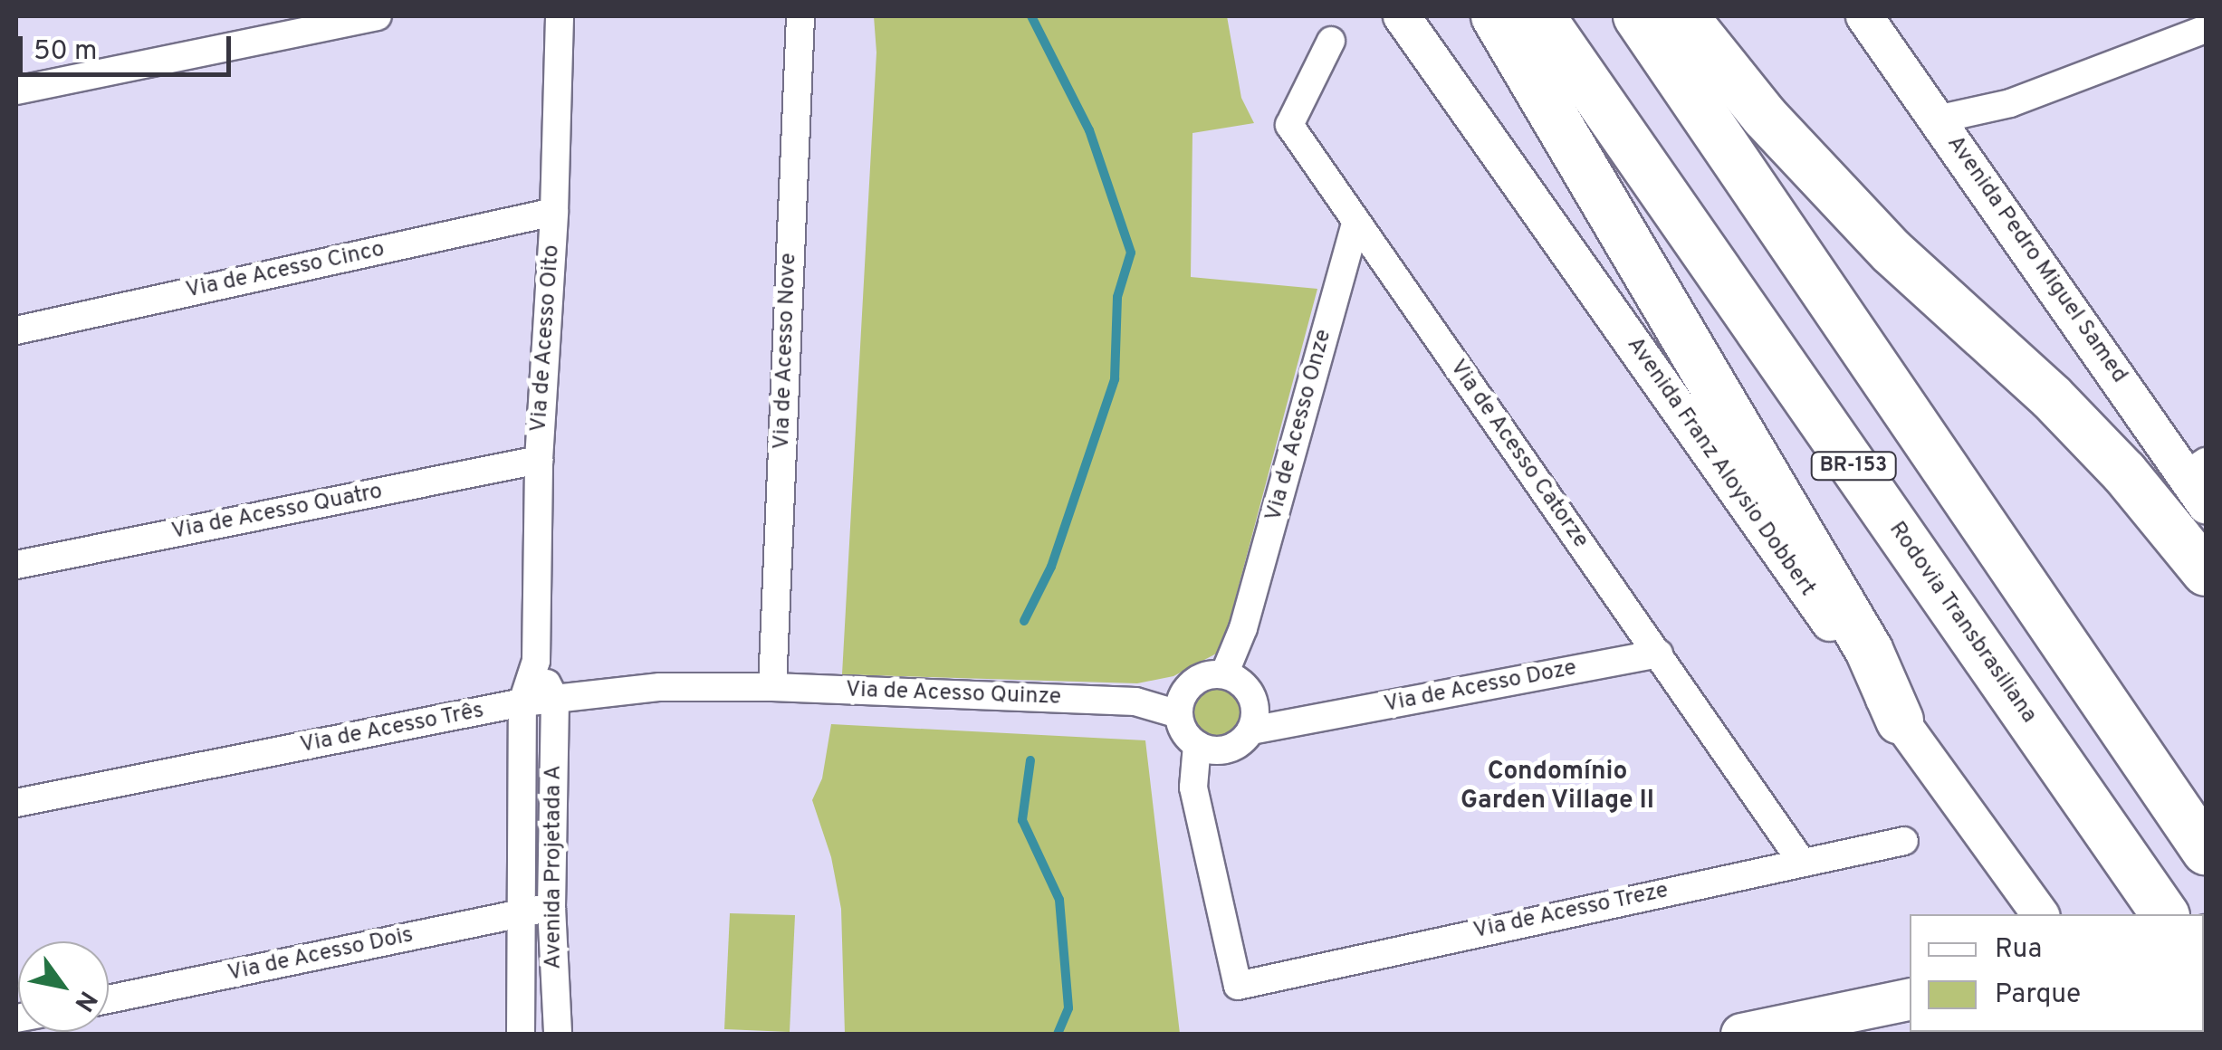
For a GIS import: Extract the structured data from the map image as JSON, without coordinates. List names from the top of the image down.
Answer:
{
  "streets": {
    "highway": ["BR-153", "Rodovia Transbrasiliana"],
    "main road": ["Avenida Pedro Miguel Samed", "Avenida Franz Aloysio Dobbert"],
    "street": [
      "Via de Acesso Cinco",
      "Via de Acesso Oito",
      "Via de Acesso Nove",
      "Via de Acesso Onze",
      "Via de Acesso Catorze",
      "Via de Acesso Quatro",
      "Via de Acesso Doze",
      "Via de Acesso Quinze",
      "Via de Acesso Três",
      "Avenida Projetada A",
      "Via de Acesso Treze",
      "Via de Acesso Dois"
    ]
  },
  "crossings": [
    ["Via de Acesso Cinco", "Via de Acesso Oito"],
    ["Via de Acesso Oito", "Via de Acesso Quatro"],
    ["Via de Acesso Oito", "Via de Acesso Três"],
    ["Via de Acesso Oito", "Avenida Projetada A"],
    ["Via de Acesso Nove", "Via de Acesso Quinze"],
    ["Via de Acesso Nove", "Via de Acesso Três"],
    ["Via de Acesso Onze", "Via de Acesso Catorze"],
    ["Via de Acesso Onze", "Via de Acesso Doze"],
    ["Via de Acesso Onze", "Via de Acesso Quinze"],
    ["Via de Acesso Onze", "Via de Acesso Treze"],
    ["Via de Acesso Catorze", "Via de Acesso Doze"],
    ["Via de Acesso Catorze", "Via de Acesso Treze"],
    ["Via de Acesso Doze", "Via de Acesso Quinze"],
    ["Via de Acesso Doze", "Via de Acesso Treze"],
    ["Via de Acesso Quinze", "Via de Acesso Três"],
    ["Via de Acesso Quinze", "Via de Acesso Treze"],
    ["Via de Acesso Três", "Avenida Projetada A"],
    ["Avenida Projetada A", "Via de Acesso Dois"]
  ],
  "districts": ["Condomínio Garden Village II"],
  "legend": ["Rua", "Parque"],
  "scale_bar": "50 m",
  "north": "bottom right"
}
